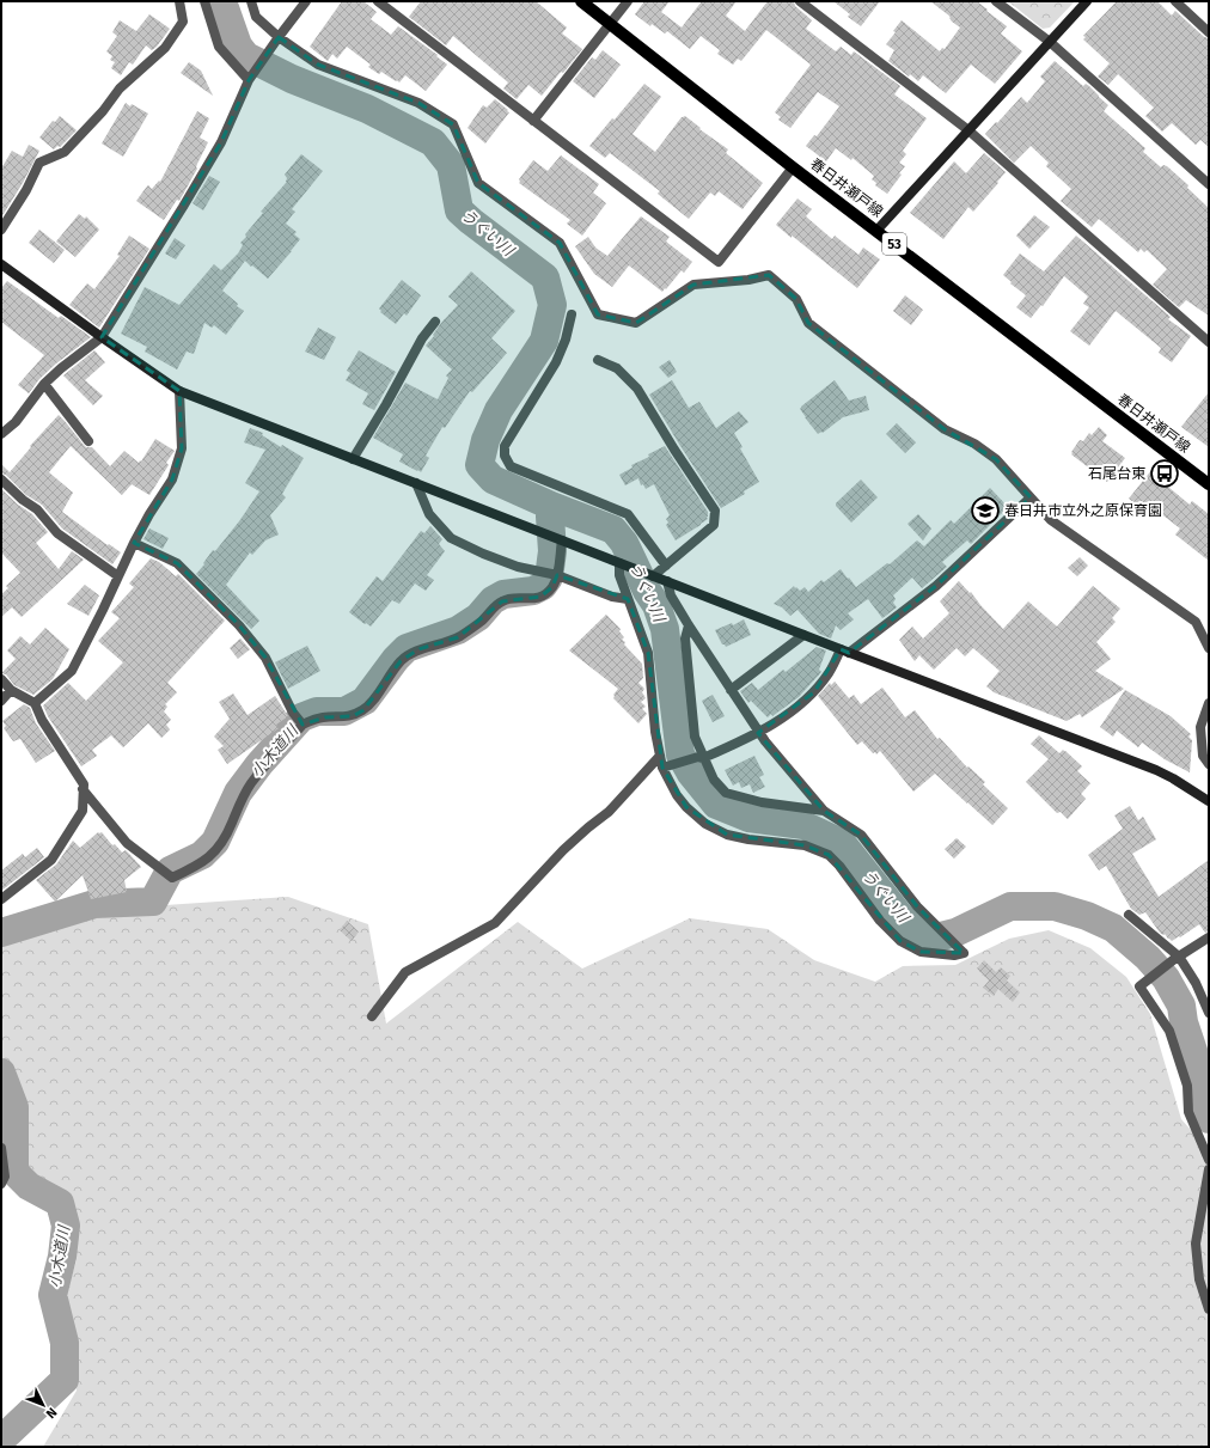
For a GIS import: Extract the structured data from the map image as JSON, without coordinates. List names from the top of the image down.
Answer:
{
  "streets": {
    "main road": ["春日井瀬戸線", "53"]
  },
  "water": ["うぐい川", "小木道川"],
  "places": {
    "bus stop": ["石尾台東"],
    "school or university": ["春日井市立外之原保育園"]
  },
  "north": "bottom right"
}
